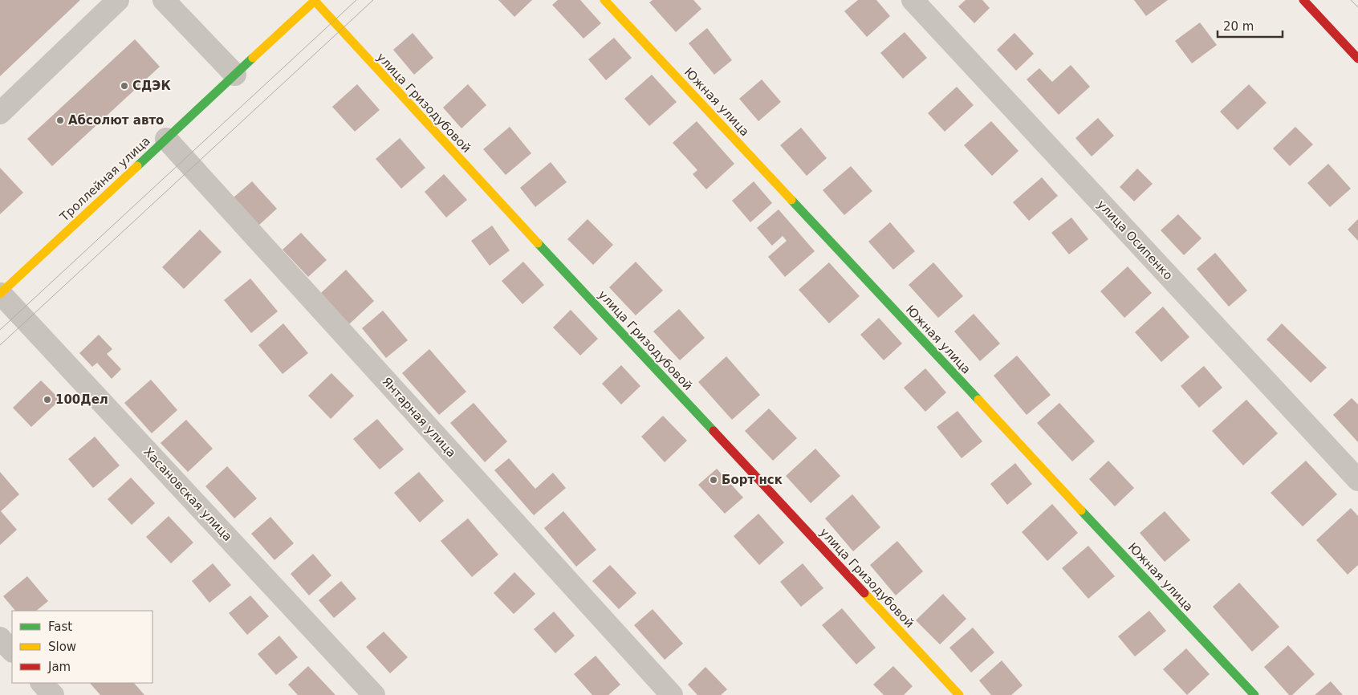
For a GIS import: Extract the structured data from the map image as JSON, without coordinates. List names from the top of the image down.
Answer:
{
  "streets": {
    "street": [
      "Южная улица",
      "улица Гризодубовой",
      "Троллейная улица",
      "улица Осипенко",
      "Янтарная улица",
      "Хасановская улица"
    ]
  },
  "crossings": [
    ["улица Гризодубовой", "Троллейная улица"],
    ["Троллейная улица", "Янтарная улица"],
    ["Троллейная улица", "Хасановская улица"]
  ],
  "places": [
    "СДЭК",
    "Абсолют авто",
    "100Дел",
    "Борт нск"
  ],
  "legend": ["Fast", "Slow", "Jam"],
  "scale_bar": "20 m"
}
